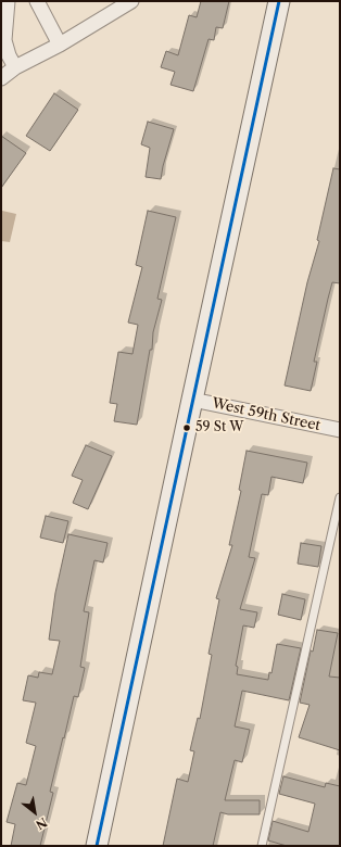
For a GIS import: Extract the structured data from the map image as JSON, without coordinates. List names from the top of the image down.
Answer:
{
  "streets": {
    "street": ["West 59th Street"]
  },
  "places": ["59 St W"],
  "north": "bottom right"
}
